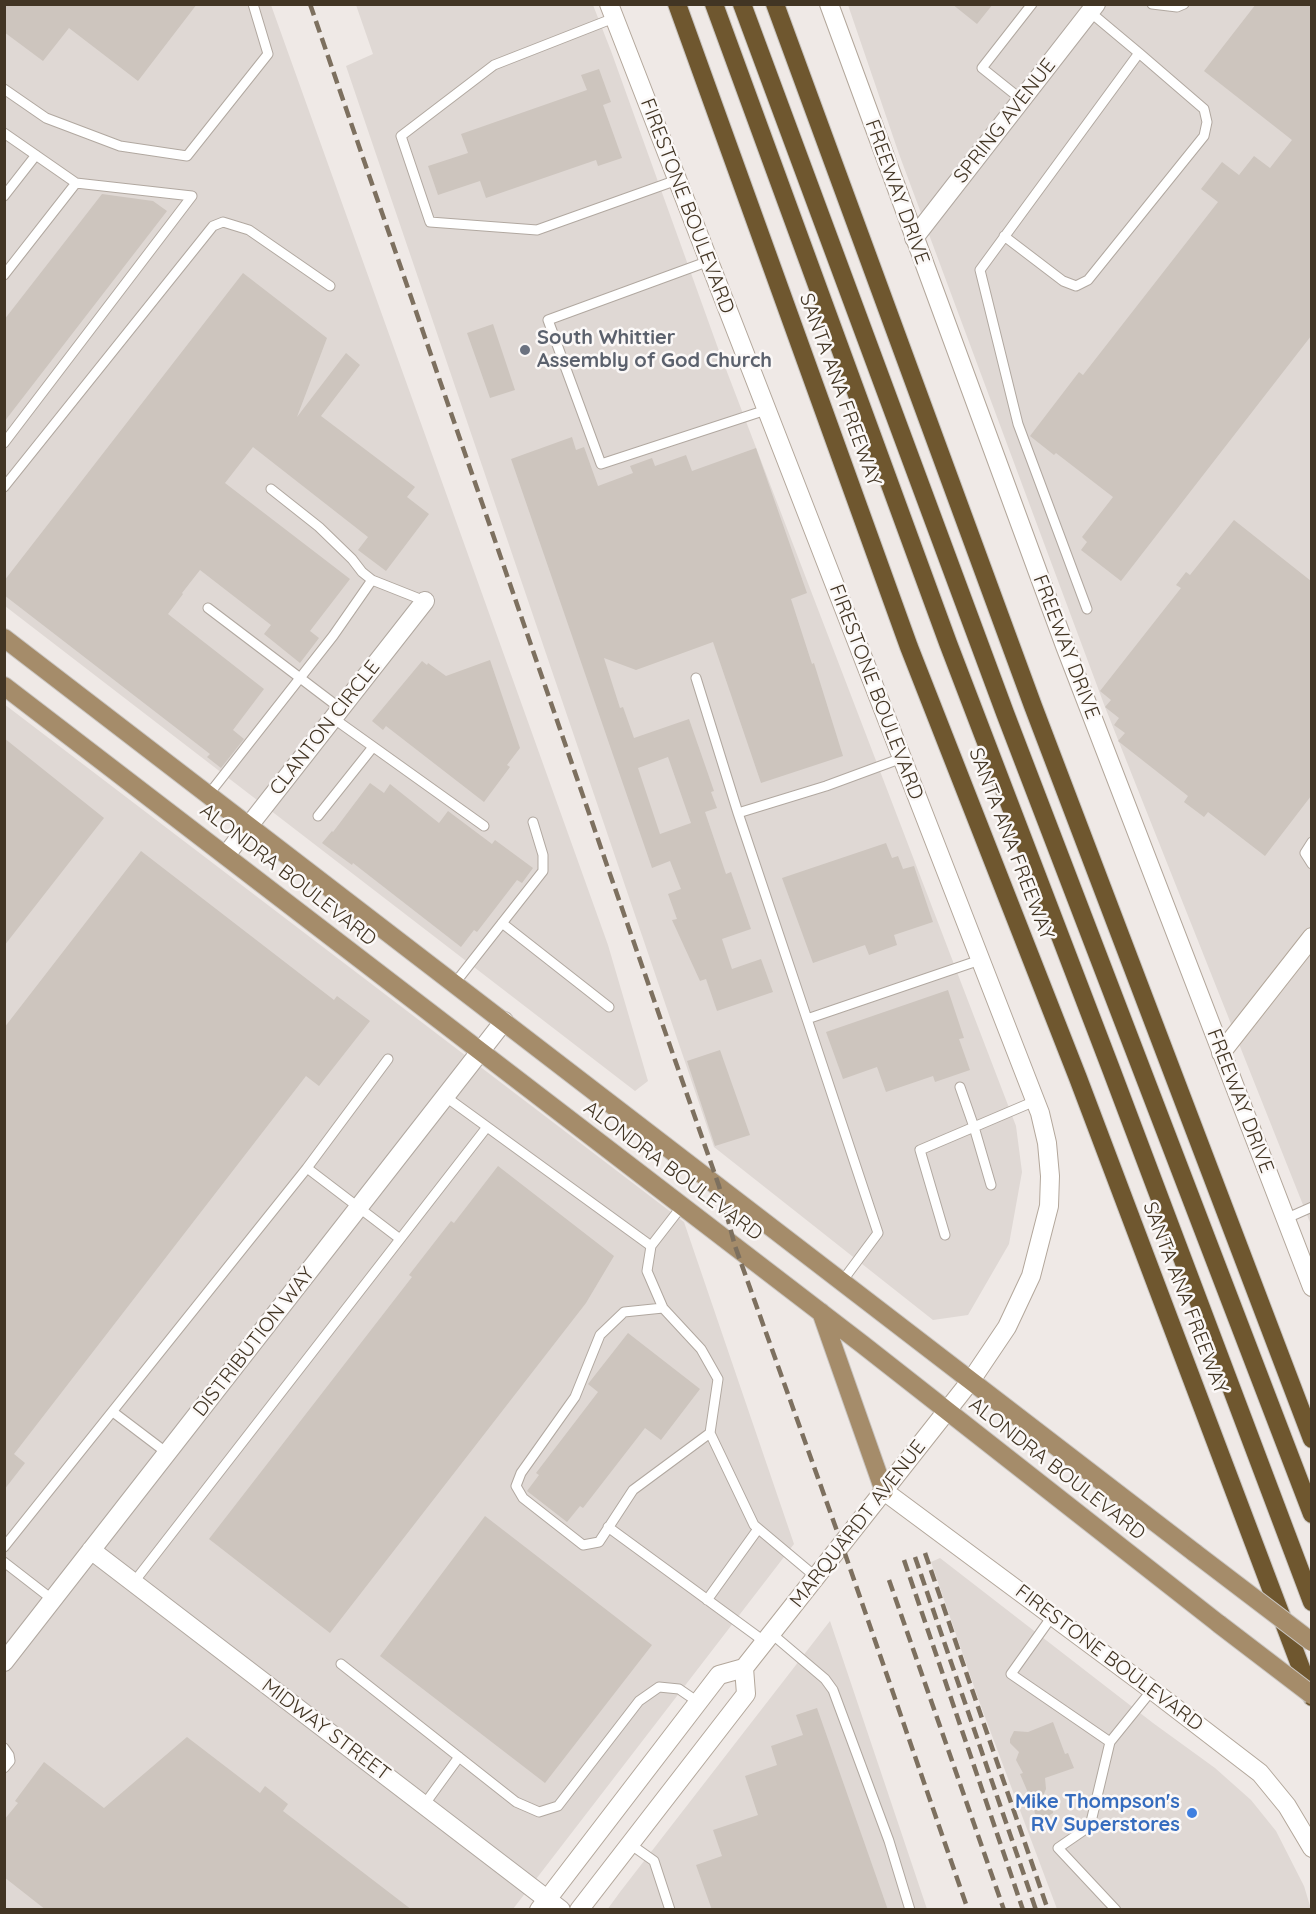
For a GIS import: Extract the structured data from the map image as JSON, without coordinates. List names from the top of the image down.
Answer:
{
  "streets": {
    "highway": ["SANTA ANA FREEWAY"],
    "main road": ["ALONDRA BOULEVARD"],
    "street": [
      "SPRING AVENUE",
      "FREEWAY DRIVE",
      "FIRESTONE BOULEVARD",
      "CLANTON CIRCLE",
      "DISTRIBUTION WAY",
      "MARQUARDT AVENUE",
      "MIDWAY STREET"
    ]
  },
  "crossings": [
    ["SPRING AVENUE", "FREEWAY DRIVE"],
    ["FIRESTONE BOULEVARD", "ALONDRA BOULEVARD"],
    ["FIRESTONE BOULEVARD", "MARQUARDT AVENUE"],
    ["SANTA ANA FREEWAY", "ALONDRA BOULEVARD"],
    ["CLANTON CIRCLE", "ALONDRA BOULEVARD"],
    ["ALONDRA BOULEVARD", "DISTRIBUTION WAY"],
    ["ALONDRA BOULEVARD", "MARQUARDT AVENUE"],
    ["DISTRIBUTION WAY", "MIDWAY STREET"]
  ],
  "places": ["South Whittier Assembly of God Church", "Mike Thompson's RV Superstores"]
}
